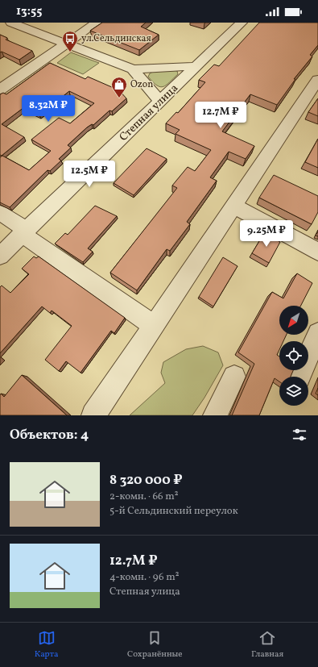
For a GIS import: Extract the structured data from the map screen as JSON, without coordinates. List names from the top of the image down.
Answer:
{
  "streets": {
    "street": ["Степная улица"]
  },
  "places": {
    "bus stop": ["ул.Сельдинская"],
    "shop": ["Ozon"]
  },
  "north": "bottom left",
  "page": {
    "status": "13:55",
    "price": [
      "8.32M ₽",
      "12.7M ₽",
      "12.5M ₽",
      "9.25M ₽"
    ],
    "heading": "Объектов: 4",
    "list": [
      {
        "name": "8 320 000 ₽",
        "note": "2-комн. · 66 m² · 5-й Сельдинский переулок"
      },
      {
        "name": "12.7M ₽",
        "note": "4-комн. · 96 m² · Степная улица"
      }
    ],
    "tabs": ["Карта", "Сохранённые", "Главная"]
  }
}
